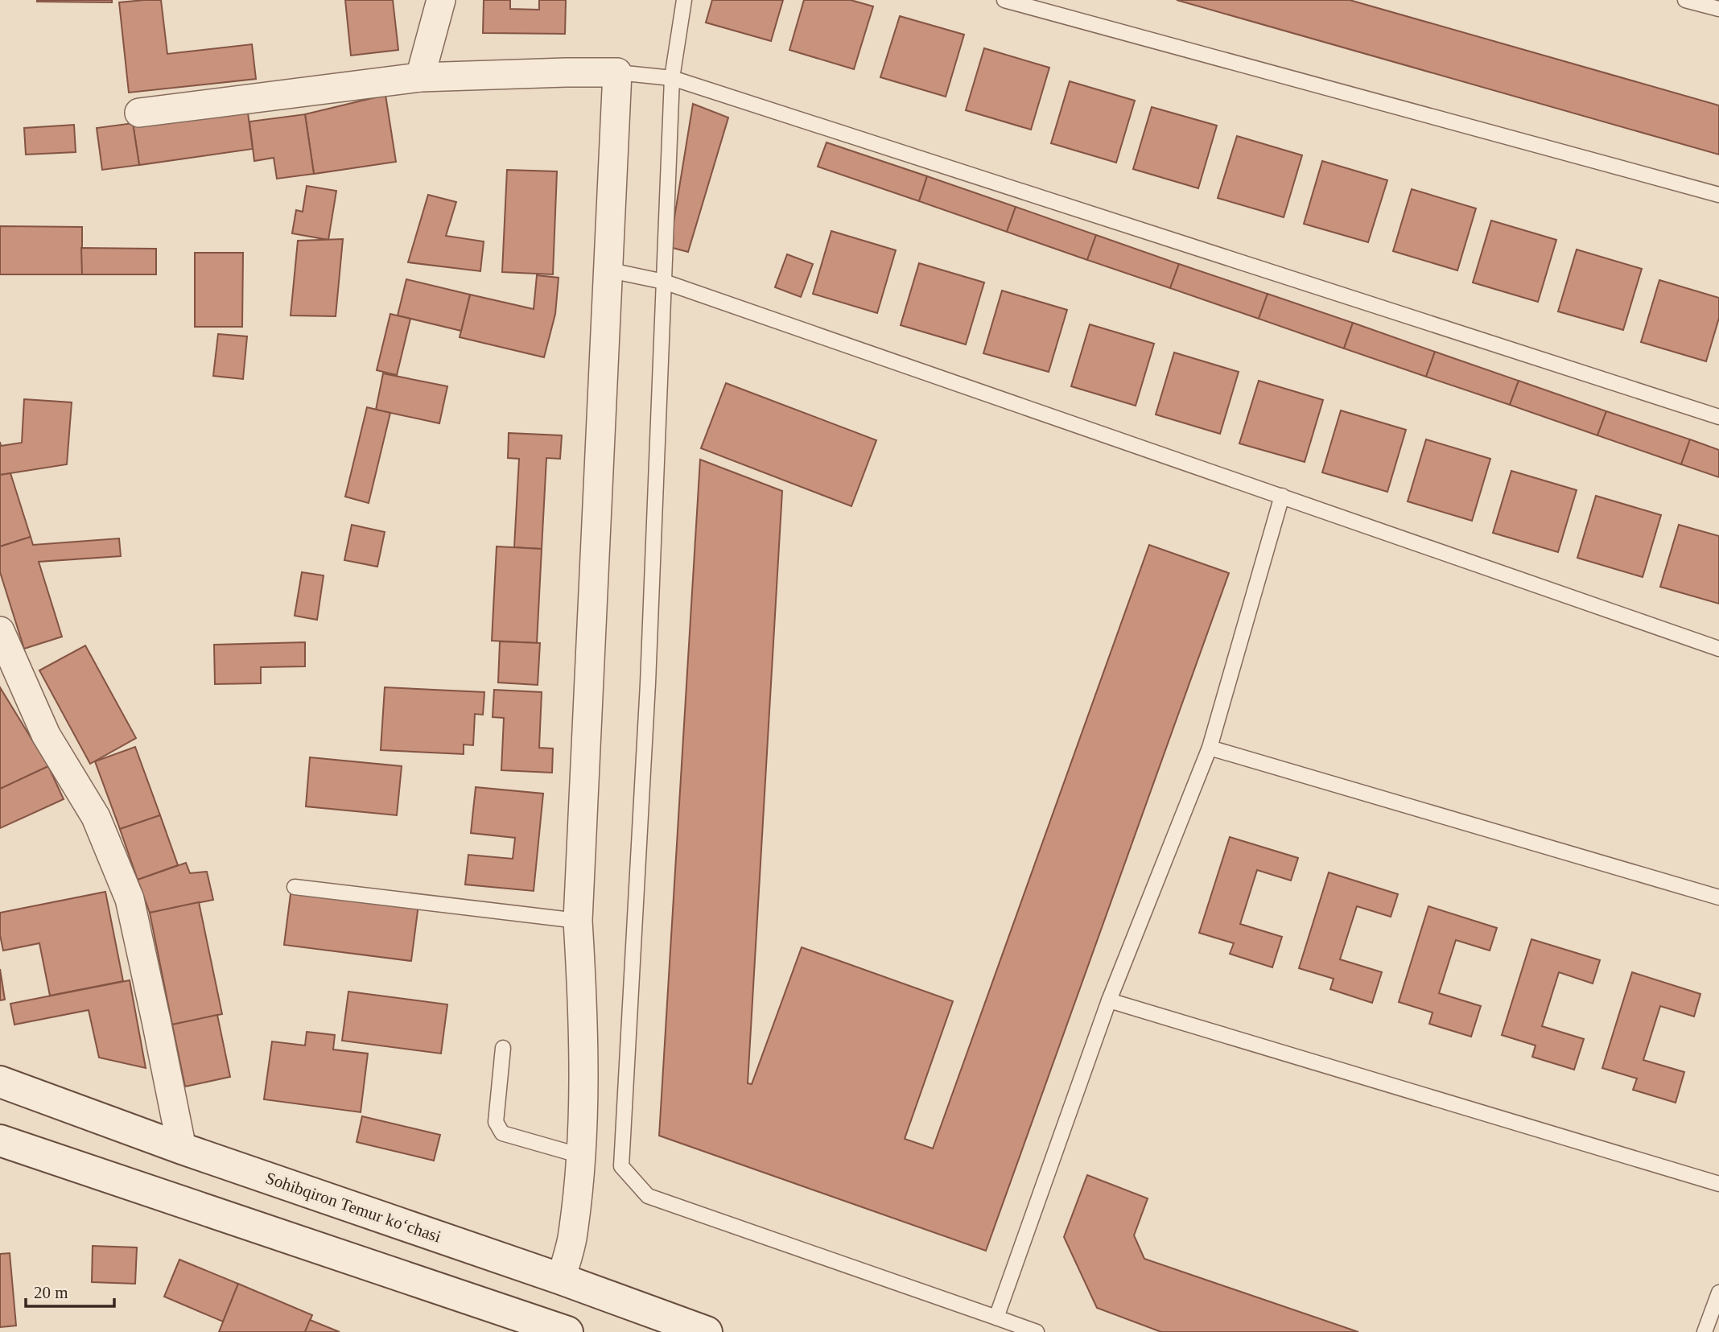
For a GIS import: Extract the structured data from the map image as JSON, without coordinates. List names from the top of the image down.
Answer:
{
  "streets": {
    "main road": ["Sohibqiron Temur koʻchasi"]
  },
  "scale_bar": "20 m"
}
